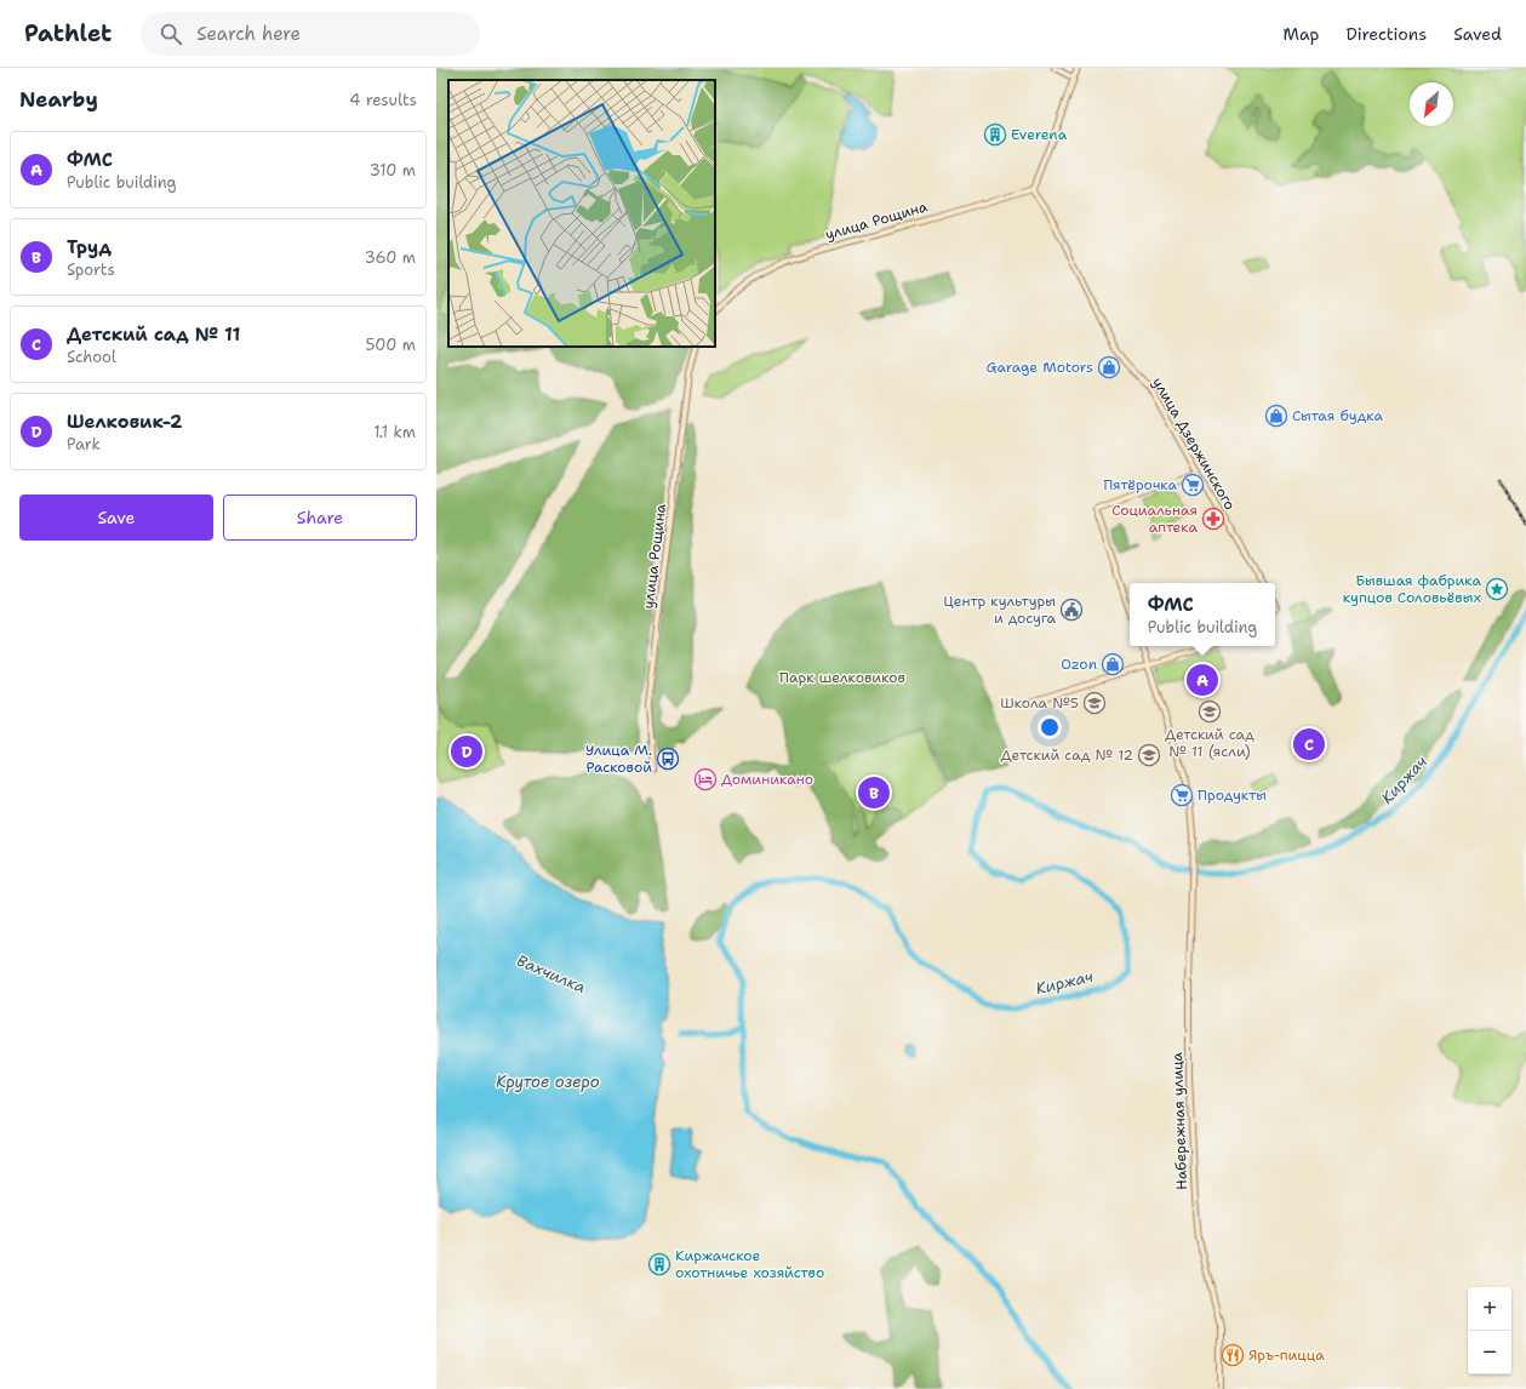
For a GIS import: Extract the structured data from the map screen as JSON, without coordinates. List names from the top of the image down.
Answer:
{
  "streets": {
    "street": ["улица Рощина", "улица Дзержинского", "Набережная улица"]
  },
  "crossings": [
    ["улица Рощина", "улица Дзержинского"]
  ],
  "water": ["Киржач", "Вахчилка", "Крутое озеро"],
  "parks": ["Парк шелковиков"],
  "places": {
    "building": ["Everena", "Киржачское охотничье хозяйство"],
    "shop": ["Garage Motors", "Сытая будка", "Ozon"],
    "supermarket": ["Пятёрочка", "Продукты"],
    "pharmacy": ["Социальная аптека"],
    "place": ["Бывшая фабрика купцов Соловьёвых"],
    "public building": ["Центр культуры и досуга"],
    "school or university": ["Школа №5", "Детский сад № 11 (ясли)", "Детский сад № 12"],
    "bus stop": ["Улица М. Расковой"],
    "hotel": ["Доминикано"],
    "restaurant": ["Яръ-пицца"]
  },
  "north": "bottom left",
  "page": {
    "header": "Pathlet",
    "search": "Search here",
    "nav": ["Map", "Directions", "Saved"],
    "heading": ["Nearby", "4 results"],
    "list": [
      {
        "mark": "A",
        "name": "ФМС",
        "note": "Public building",
        "value": "310 m"
      },
      {
        "mark": "B",
        "name": "Труд",
        "note": "Sports",
        "value": "360 m"
      },
      {
        "mark": "C",
        "name": "Детский сад № 11",
        "note": "School",
        "value": "500 m"
      },
      {
        "mark": "D",
        "name": "Шелковик-2",
        "note": "Park",
        "value": "1.1 km"
      }
    ],
    "buttons": ["Save", "Share"],
    "popup": ["ФМС", "Public building"],
    "pins": [
      "A",
      "C",
      "D",
      "B"
    ],
    "map_buttons": ["+", "−"]
  }
}
